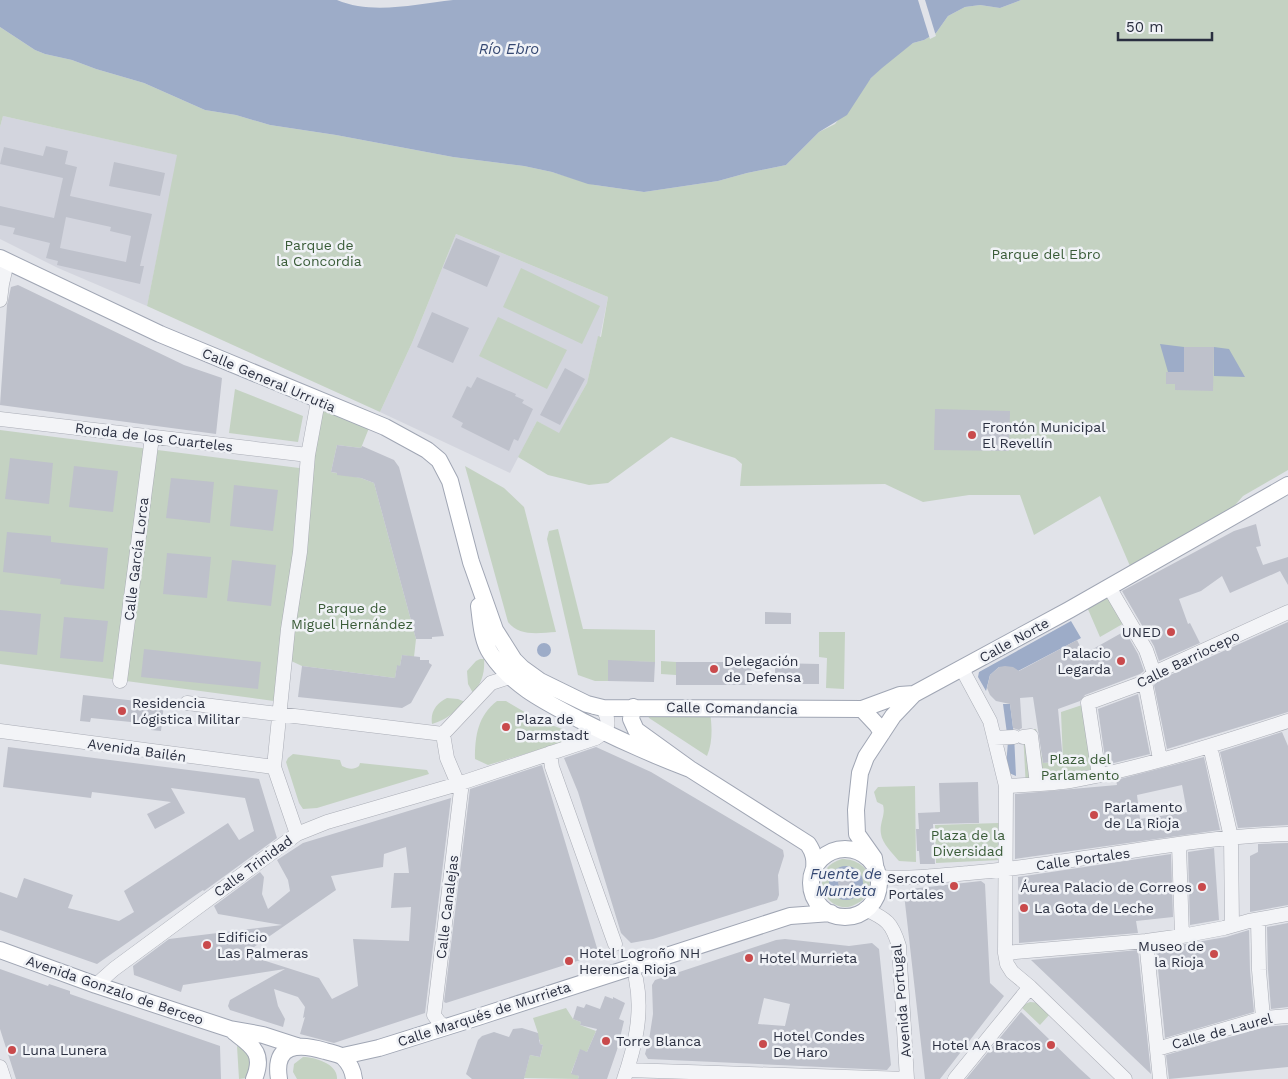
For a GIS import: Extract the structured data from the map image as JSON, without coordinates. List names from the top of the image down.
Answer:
{
  "streets": {
    "main road": [
      "Calle General Urrutia",
      "Calle Norte",
      "Calle Comandancia",
      "Avenida Gonzalo de Berceo",
      "Calle Marqués de Murrieta"
    ],
    "street": [
      "Ronda de los Cuarteles",
      "Calle García Lorca",
      "Calle Barriocepo",
      "Avenida Bailén",
      "Calle Portales",
      "Calle Trinidad",
      "Calle Canalejas",
      "Avenida Portugal",
      "Calle de Laurel"
    ]
  },
  "crossings": [
    ["Calle General Urrutia", "Calle Comandancia"],
    ["Ronda de los Cuarteles", "Calle García Lorca"],
    ["Calle Norte", "Calle Comandancia"],
    ["Calle Norte", "Calle Portales"],
    ["Calle Norte", "Avenida Portugal"],
    ["Calle Norte", "Calle Marqués de Murrieta"],
    ["Calle Portales", "Avenida Portugal"],
    ["Calle Portales", "Calle Marqués de Murrieta"],
    ["Calle Trinidad", "Calle Canalejas"],
    ["Calle Trinidad", "Avenida Gonzalo de Berceo"],
    ["Calle Canalejas", "Calle Marqués de Murrieta"],
    ["Avenida Gonzalo de Berceo", "Calle Marqués de Murrieta"],
    ["Avenida Portugal", "Calle Marqués de Murrieta"]
  ],
  "water": ["Río Ebro", "Fuente de Murrieta"],
  "parks": [
    "Parque de la Concordia",
    "Parque del Ebro",
    "Parque de Miguel Hernández",
    "Plaza del Parlamento",
    "Plaza de la Diversidad"
  ],
  "places": [
    "Frontón Municipal El Revellín",
    "UNED",
    "Palacio Legarda",
    "Delegación de Defensa",
    "Residencia Lógistica Militar",
    "Plaza de Darmstadt",
    "Parlamento de La Rioja",
    "Sercotel Portales",
    "Áurea Palacio de Correos",
    "La Gota de Leche",
    "Edificio Las Palmeras",
    "Museo de la Rioja",
    "Hotel Murrieta",
    "Hotel Logroño NH Herencia Rioja",
    "Torre Blanca",
    "Hotel Condes De Haro",
    "Hotel AA Bracos",
    "Luna Lunera"
  ],
  "scale_bar": "50 m"
}
